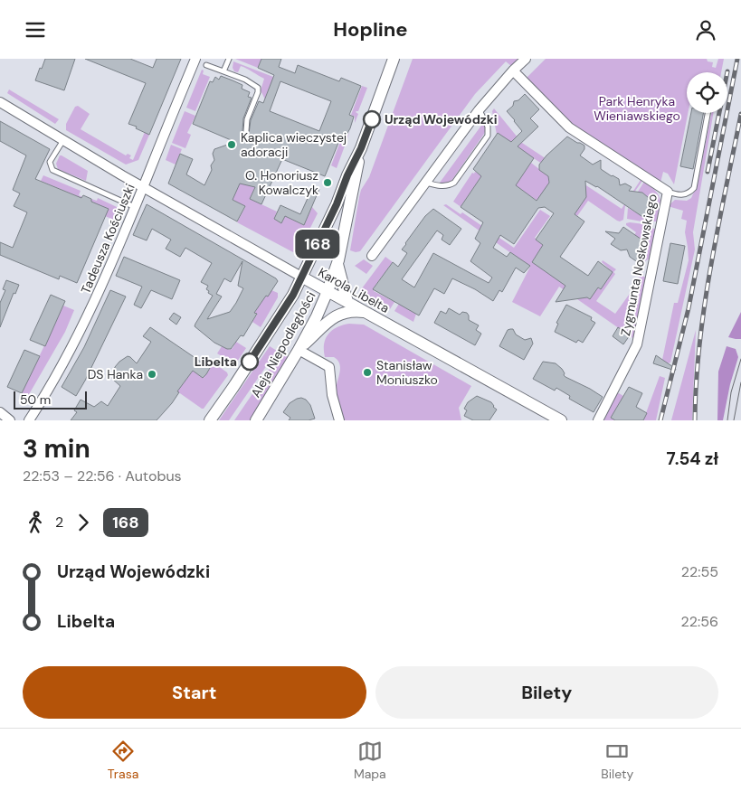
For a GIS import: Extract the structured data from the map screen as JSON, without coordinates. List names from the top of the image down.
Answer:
{
  "streets": {
    "street": [
      "Tadeusza Kościuszki",
      "Zygmunta Noskowskiego",
      "Karola Libelta",
      "Aleja Niepodległości"
    ]
  },
  "crossings": [
    ["Tadeusza Kościuszki", "Karola Libelta"],
    ["Karola Libelta", "Aleja Niepodległości"]
  ],
  "parks": ["Park Henryka Wieniawskiego"],
  "places": [
    "Urząd Wojewódzki",
    "Kaplica wieczystej adoracji",
    "O. Honoriusz Kowalczyk",
    "Libelta",
    "Stanisław Moniuszko",
    "DS Hanka"
  ],
  "lines": ["bus line 168"],
  "scale_bar": "50 m",
  "page": {
    "header": "Hopline",
    "on_map": "168",
    "scale": "50 m",
    "heading": ["3 min", "22:53 – 22:56 · Autobus", "7.54 zł"],
    "legs": ["2", "168"],
    "list": [
      {
        "name": "Urząd Wojewódzki",
        "value": "22:55"
      },
      {
        "name": "Libelta",
        "value": "22:56"
      }
    ],
    "buttons": ["Start", "Bilety"],
    "tabs": ["Trasa", "Mapa", "Bilety"]
  }
}
